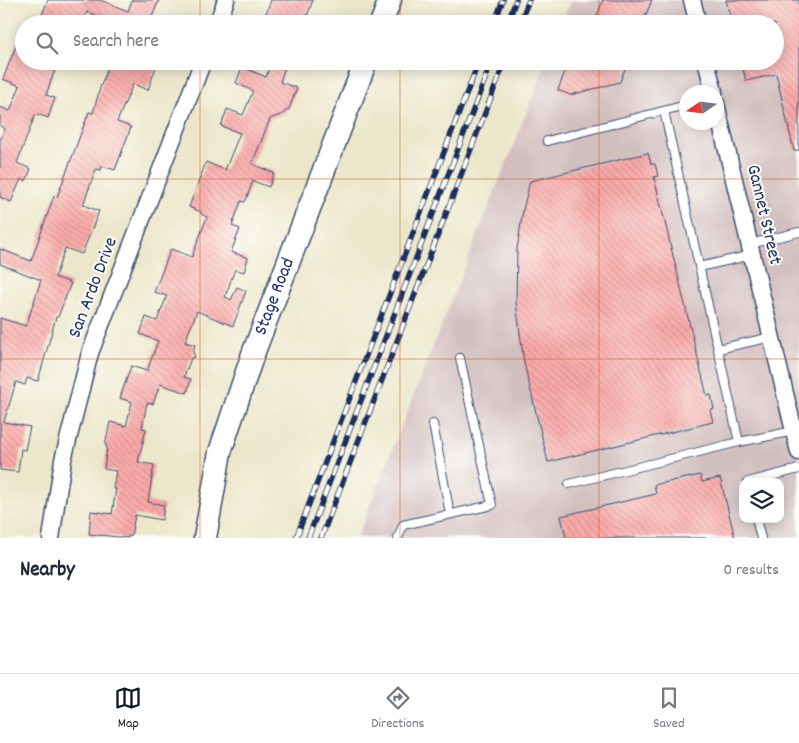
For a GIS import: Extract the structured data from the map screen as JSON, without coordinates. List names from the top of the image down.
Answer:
{
  "streets": {
    "main road": ["Stage Road"],
    "street": ["Gannet Street", "San Ardo Drive"]
  },
  "north": "left",
  "page": {
    "search": "Search here",
    "heading": ["Nearby", "0 results"],
    "nav": ["Map", "Directions", "Saved"]
  }
}
